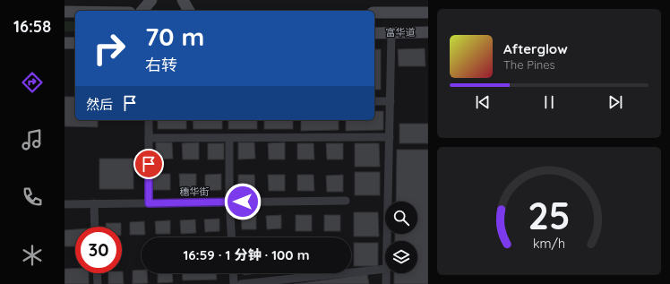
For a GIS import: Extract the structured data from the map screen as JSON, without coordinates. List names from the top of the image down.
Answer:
{
  "streets": {
    "main road": ["富华道"],
    "street": ["穗华街"]
  },
  "page": {
    "tabs": "16:58",
    "turn": ["70 m", "右转"],
    "song": ["Afterglow", "The Pines"],
    "then": "然后",
    "limit": "30",
    "trip": "16:59 · 1 分钟 · 100 m",
    "gauge": ["25", "km/h"]
  }
}
